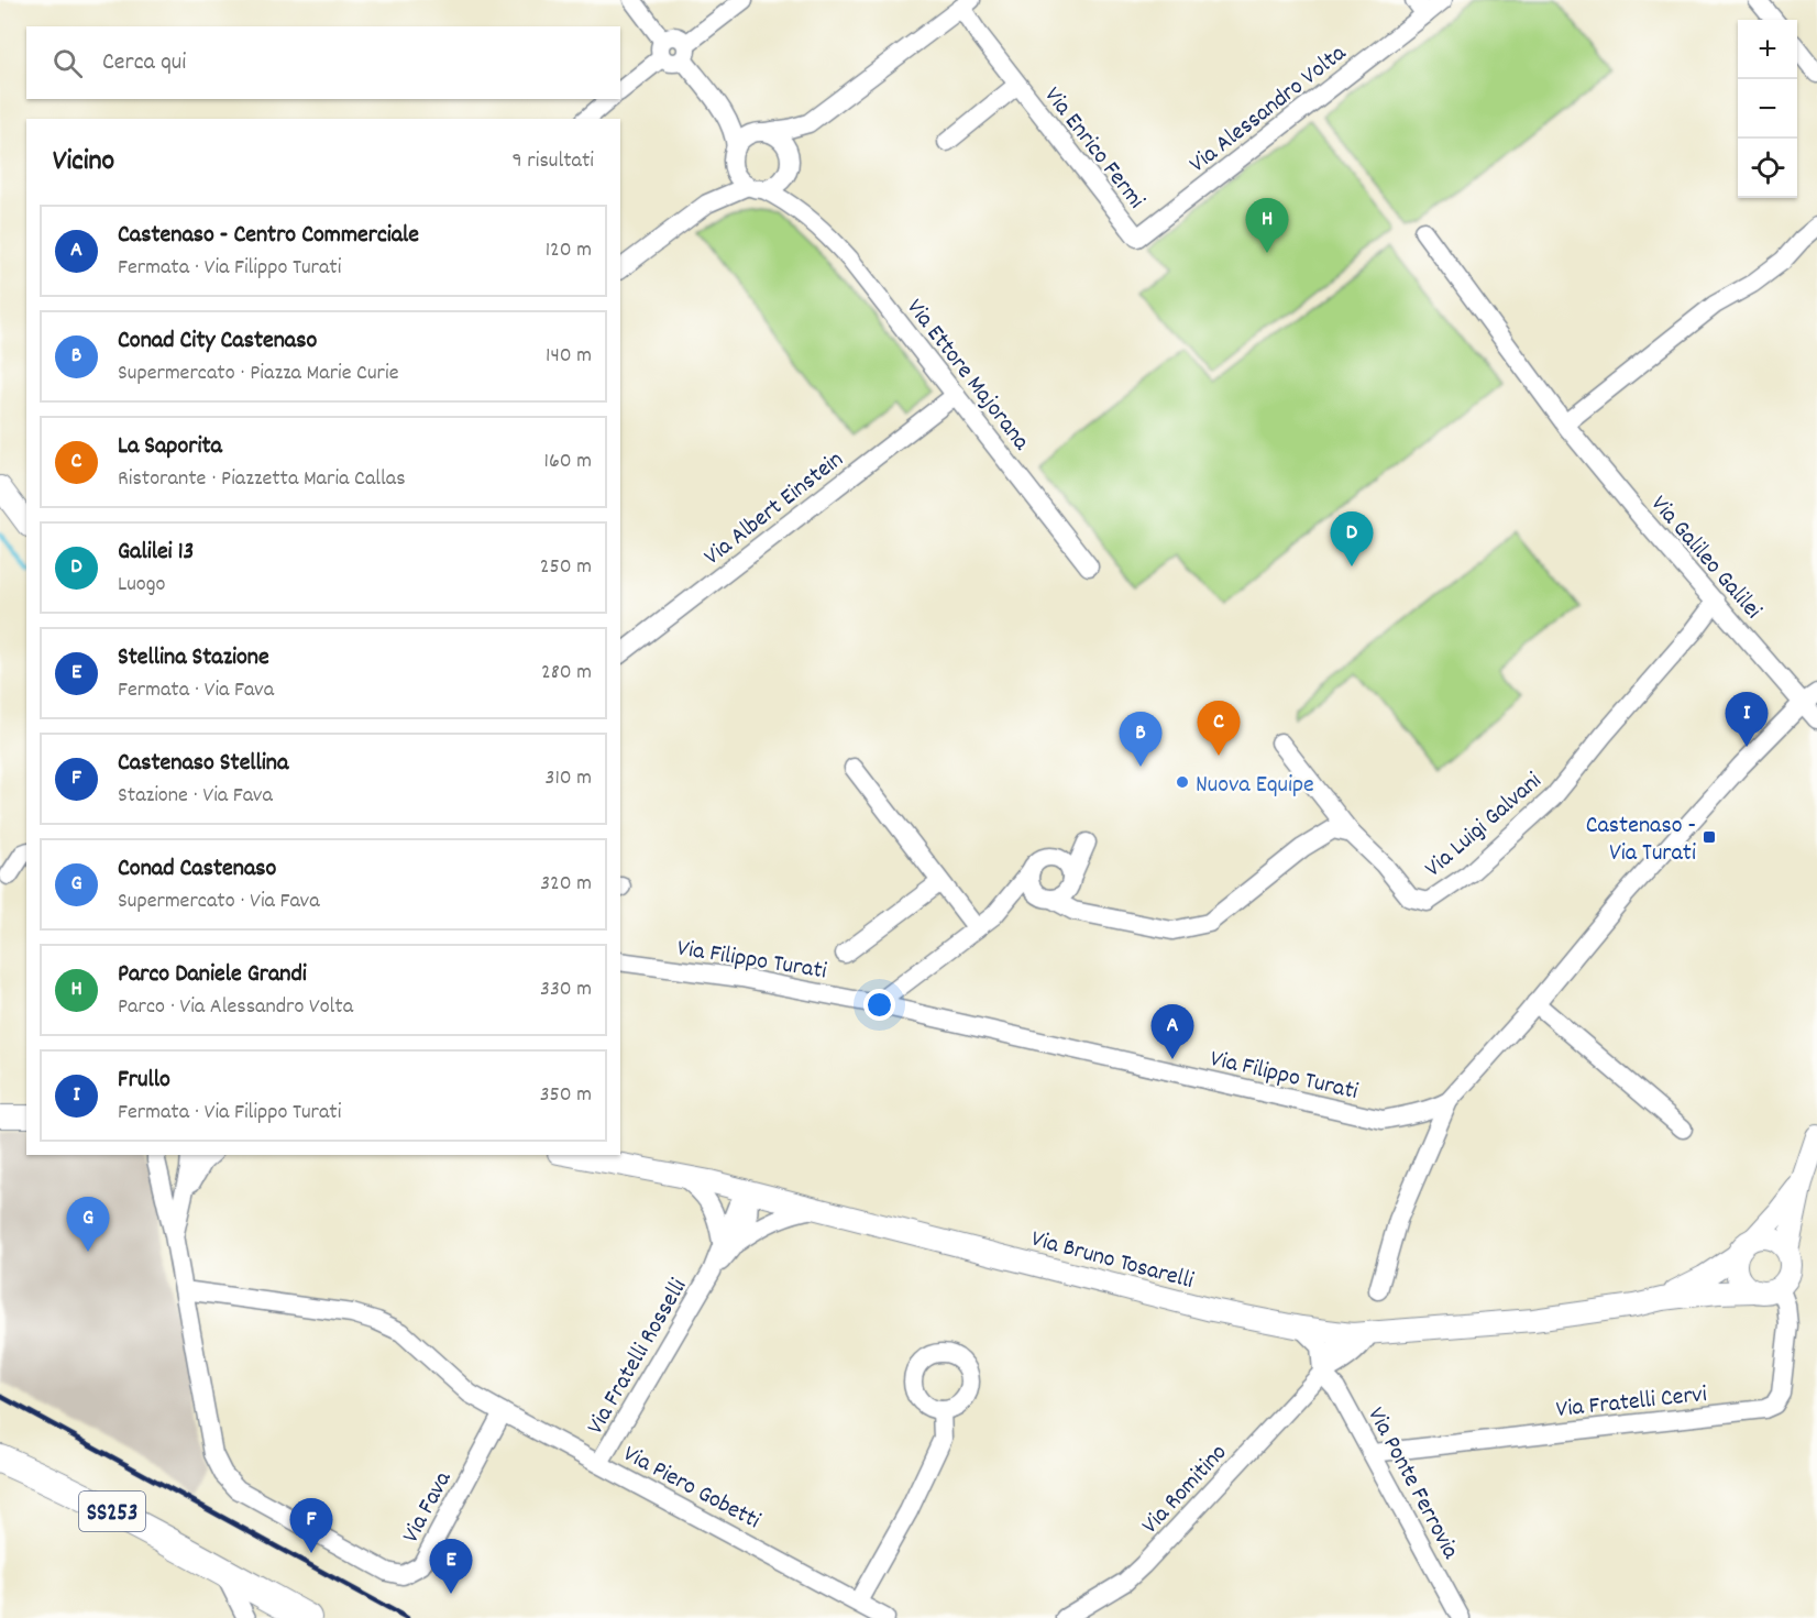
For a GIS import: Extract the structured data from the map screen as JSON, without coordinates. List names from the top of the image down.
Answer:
{
  "streets": {
    "main road": ["SS253"],
    "street": [
      "Via Alessandro Volta",
      "Via Enrico Fermi",
      "Via Ettore Majorana",
      "Via Albert Einstein",
      "Via Galileo Galilei",
      "Via Luigi Galvani",
      "Via Filippo Turati",
      "Via Bruno Tosarelli",
      "Via Fratelli Rosselli",
      "Via Fratelli Cervi",
      "Via Ponte Ferrovia",
      "Via Piero Gobetti",
      "Via Romitino",
      "Via Fava"
    ]
  },
  "crossings": [
    ["Via Alessandro Volta", "Via Enrico Fermi"],
    ["Via Enrico Fermi", "Via Ettore Majorana"],
    ["Via Ettore Majorana", "Via Albert Einstein"],
    ["Via Galileo Galilei", "Via Luigi Galvani"],
    ["Via Galileo Galilei", "Via Filippo Turati"],
    ["Via Bruno Tosarelli", "Via Fratelli Rosselli"],
    ["Via Bruno Tosarelli", "Via Fratelli Cervi"],
    ["Via Bruno Tosarelli", "Via Romitino"],
    ["Via Fratelli Rosselli", "Via Piero Gobetti"],
    ["Via Fratelli Cervi", "Via Ponte Ferrovia"],
    ["Via Ponte Ferrovia", "Via Romitino"],
    ["Via Piero Gobetti", "Via Fava"]
  ],
  "places": {
    "other": ["Nuova Equipe"],
    "transit": ["Castenaso - Via Turati"]
  },
  "page": {
    "map_buttons": ["+", "−"],
    "search": "Cerca qui",
    "heading": ["Vicino", "9 risultati"],
    "pins": [
      "H",
      "D",
      "I",
      "C",
      "B",
      "A",
      "G",
      "F",
      "E"
    ],
    "list": [
      {
        "mark": "A",
        "name": "Castenaso - Centro Commerciale",
        "note": "Fermata · Via Filippo Turati",
        "value": "120 m"
      },
      {
        "mark": "B",
        "name": "Conad City Castenaso",
        "note": "Supermercato · Piazza Marie Curie",
        "value": "140 m"
      },
      {
        "mark": "C",
        "name": "La Saporita",
        "note": "Ristorante · Piazzetta Maria Callas",
        "value": "160 m"
      },
      {
        "mark": "D",
        "name": "Galilei 13",
        "note": "Luogo",
        "value": "250 m"
      },
      {
        "mark": "E",
        "name": "Stellina Stazione",
        "note": "Fermata · Via Fava",
        "value": "280 m"
      },
      {
        "mark": "F",
        "name": "Castenaso Stellina",
        "note": "Stazione · Via Fava",
        "value": "310 m"
      },
      {
        "mark": "G",
        "name": "Conad Castenaso",
        "note": "Supermercato · Via Fava",
        "value": "320 m"
      },
      {
        "mark": "H",
        "name": "Parco Daniele Grandi",
        "note": "Parco · Via Alessandro Volta",
        "value": "330 m"
      },
      {
        "mark": "I",
        "name": "Frullo",
        "note": "Fermata · Via Filippo Turati",
        "value": "350 m"
      }
    ]
  }
}
